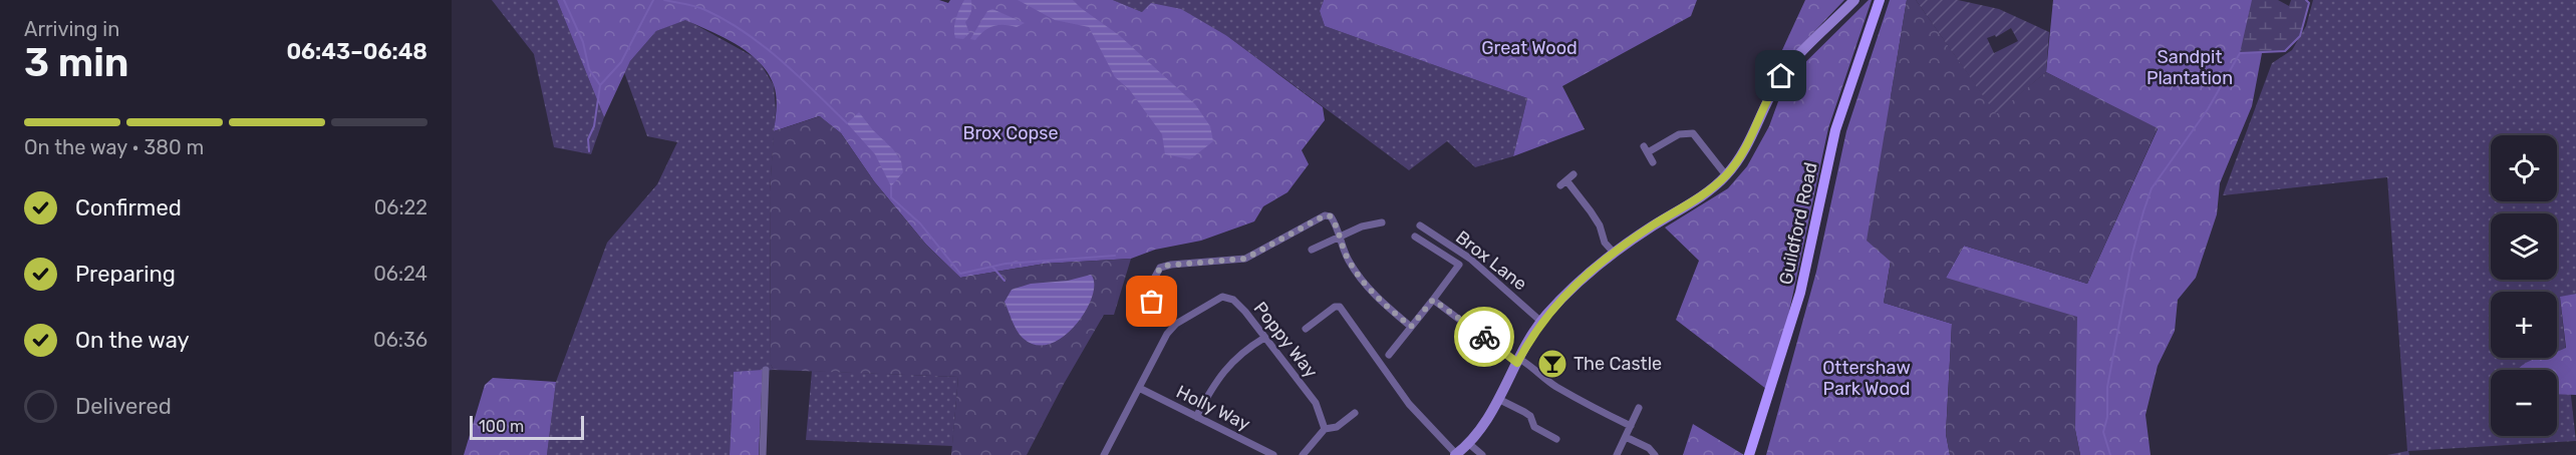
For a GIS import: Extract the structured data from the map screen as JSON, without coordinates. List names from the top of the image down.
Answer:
{
  "streets": {
    "main road": ["Guildford Road"],
    "street": ["Brox Lane", "Poppy Way", "Holly Way"]
  },
  "crossings": [
    ["Poppy Way", "Holly Way"]
  ],
  "parks": [
    "Great Wood",
    "Sandpit Plantation",
    "Brox Copse",
    "Ottershaw Park Wood"
  ],
  "places": {
    "bar": ["The Castle"]
  },
  "scale_bar": "100 m",
  "page": {
    "heading": ["3 min", "Arriving in", "06:43–06:48"],
    "bar": "On the way · 380 m",
    "map_buttons": ["+", "−"],
    "list": [
      ["Confirmed", "06:22"],
      ["Preparing", "06:24"],
      ["On the way", "06:36"],
      "Delivered"
    ],
    "scale": "100 m"
  }
}
